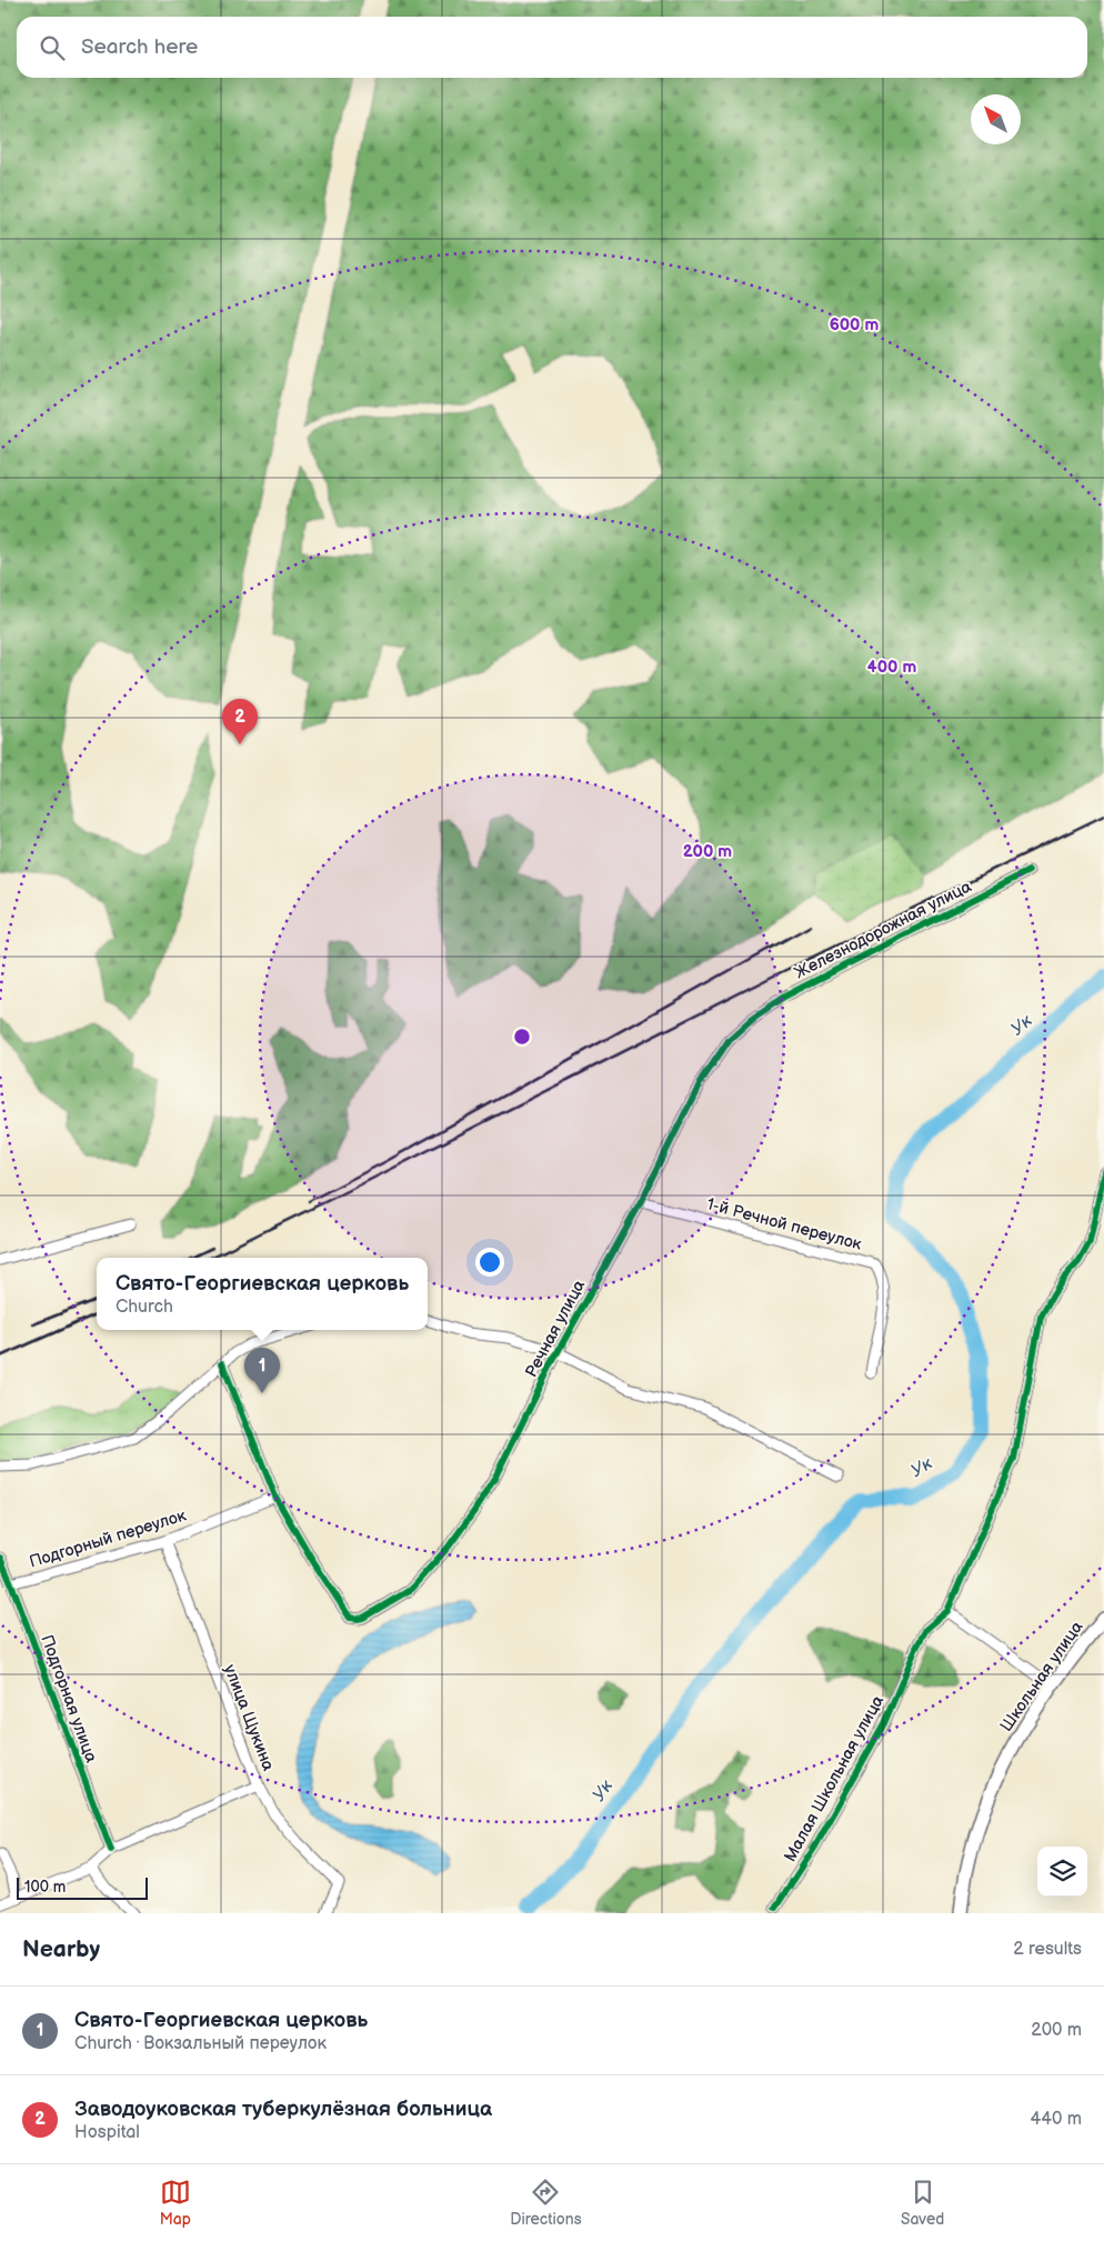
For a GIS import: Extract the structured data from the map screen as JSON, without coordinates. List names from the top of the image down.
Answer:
{
  "streets": {
    "street": [
      "Железнодорожная улица",
      "1-й Речной переулок",
      "Речная улица",
      "Подгорный переулок",
      "Школьная улица",
      "Подгорная улица",
      "улица Щукина",
      "Малая Школьная улица"
    ]
  },
  "crossings": [
    ["Железнодорожная улица", "Речная улица"],
    ["1-й Речной переулок", "Речная улица"],
    ["Речная улица", "Подгорный переулок"],
    ["Подгорный переулок", "Подгорная улица"],
    ["Подгорный переулок", "улица Щукина"]
  ],
  "water": ["Ук"],
  "scale_bar": "100 m",
  "north": "top left",
  "page": {
    "search": "Search here",
    "pins": ["2", "1"],
    "popup": ["Свято-Георгиевская церковь", "Church"],
    "scale": "100 m",
    "heading": ["Nearby", "2 results"],
    "list": [
      {
        "mark": "1",
        "name": "Свято-Георгиевская церковь",
        "note": "Church · Вокзальный переулок",
        "value": "200 m"
      },
      {
        "mark": "2",
        "name": "Заводоуковская туберкулёзная больница",
        "note": "Hospital",
        "value": "440 m"
      }
    ],
    "nav": ["Map", "Directions", "Saved"]
  },
  "rings": ["600 m", "400 m", "200 m"]
}
